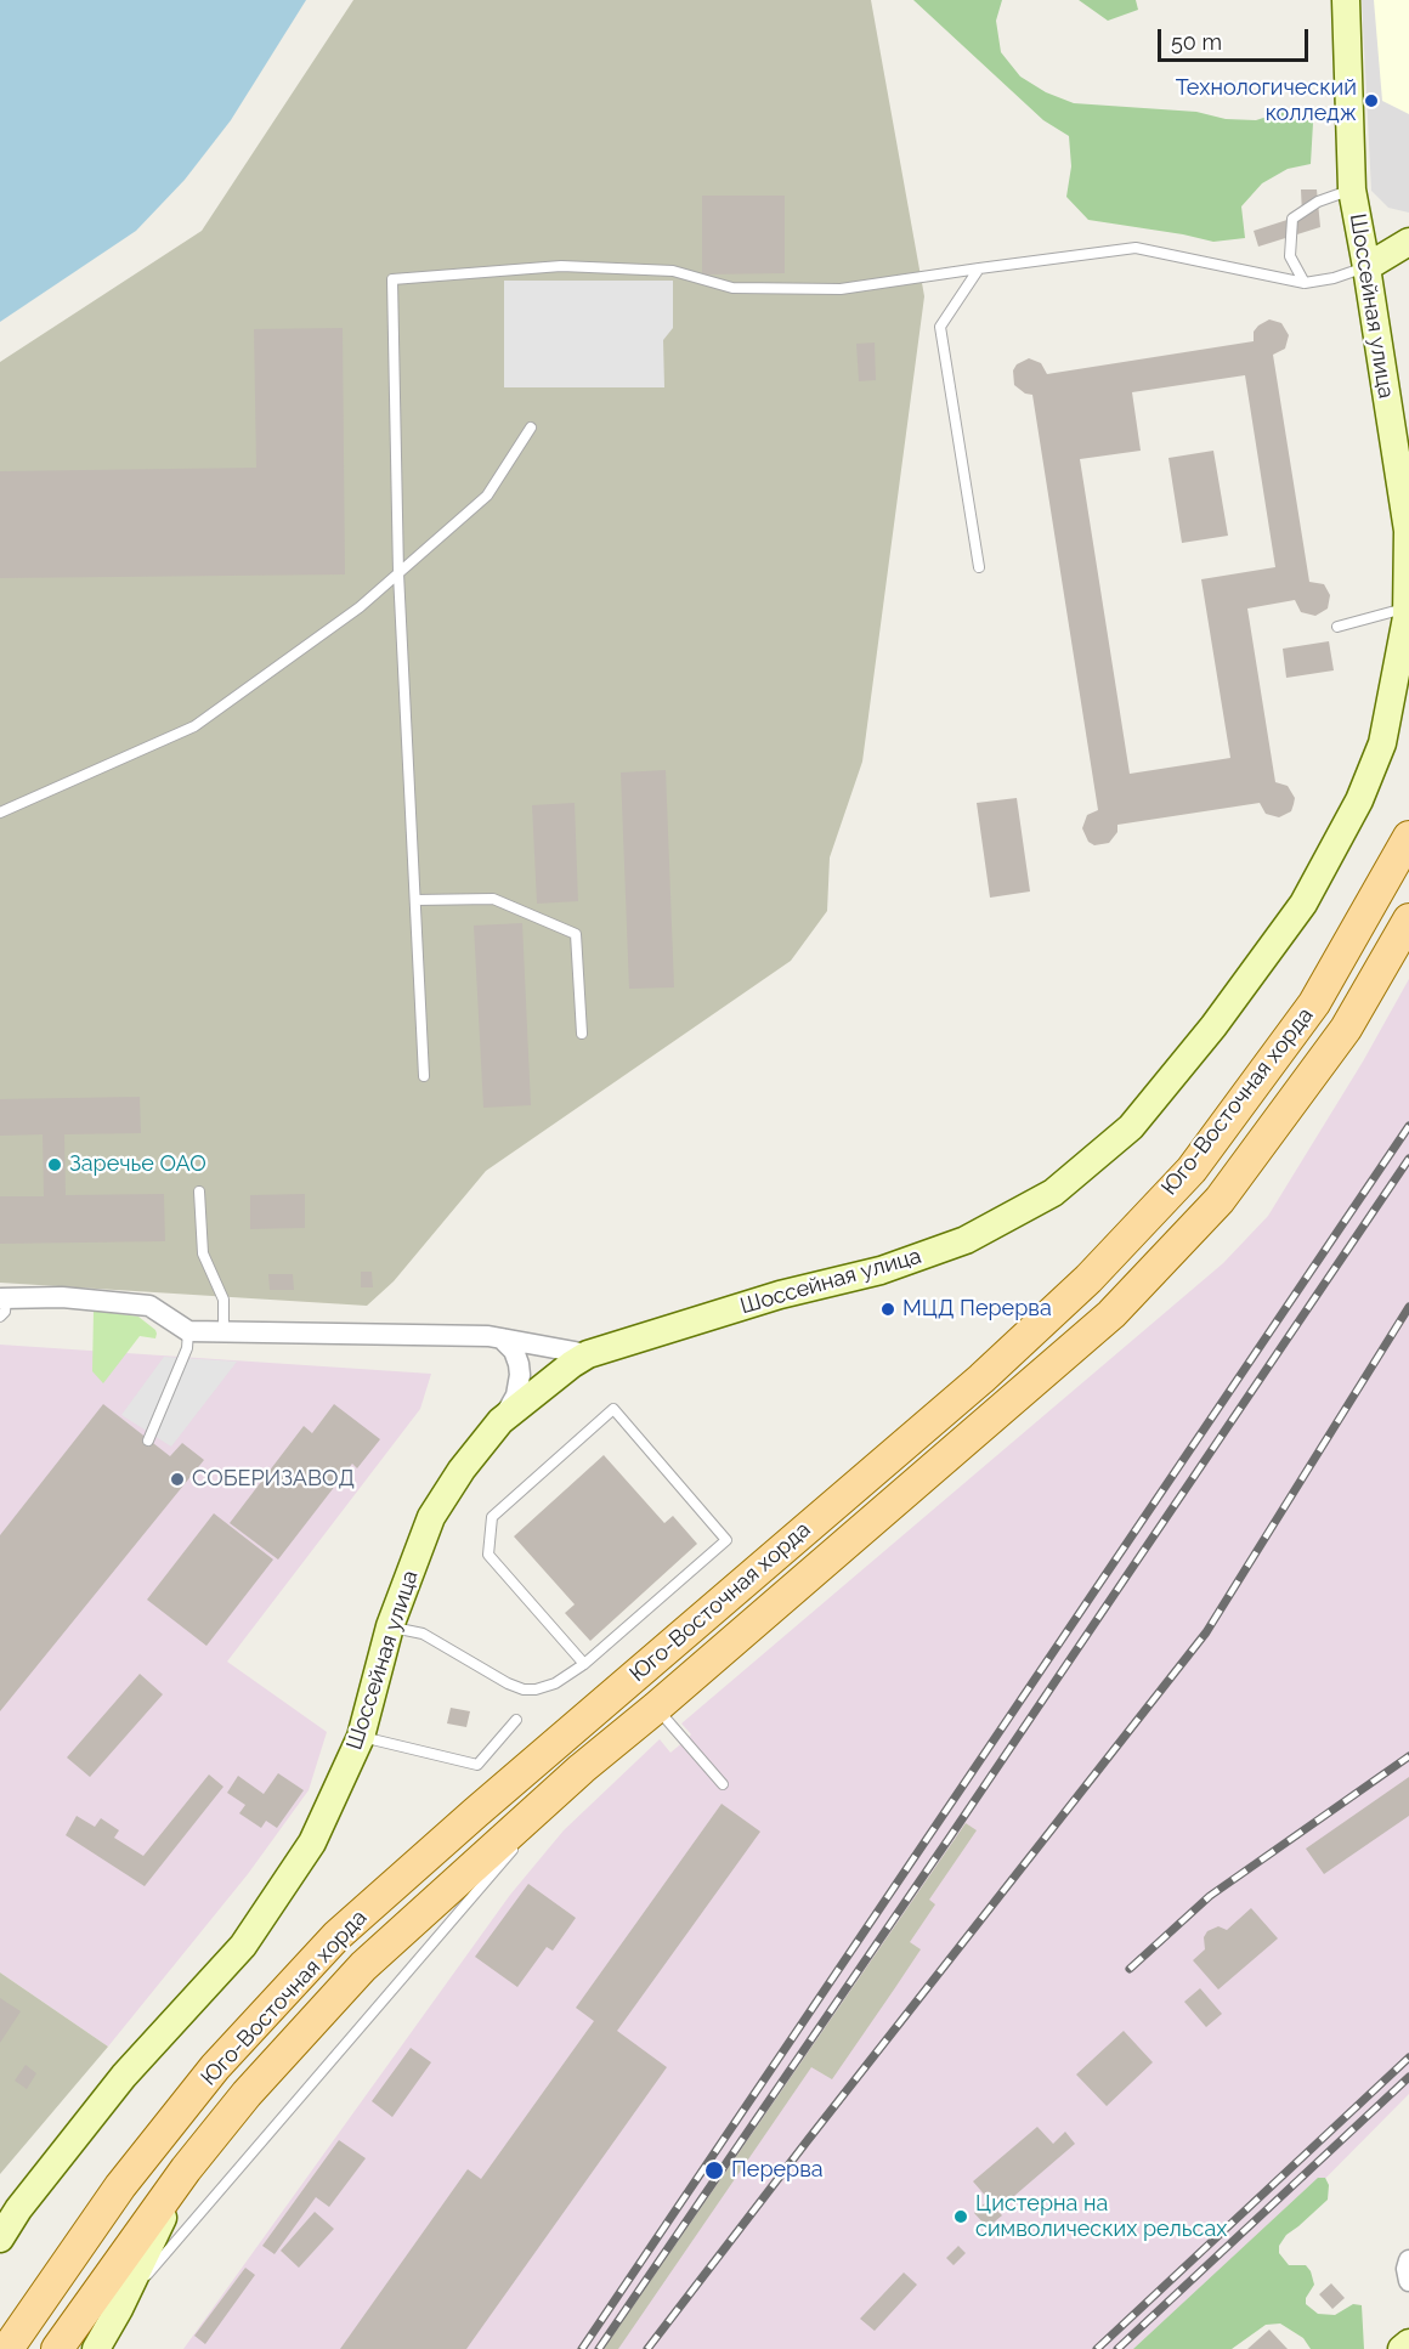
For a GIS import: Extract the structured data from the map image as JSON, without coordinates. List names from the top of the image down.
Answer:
{
  "streets": {
    "main road": ["Шоссейная улица", "Юго-Восточная хорда"]
  },
  "places": [
    "Технологический колледж",
    "Заречье ОАО",
    "МЦД Перерва",
    "СОБЕРИЗАВОД",
    "Перерва",
    "Цистерна на символических рельсах"
  ],
  "scale_bar": "50 m"
}
